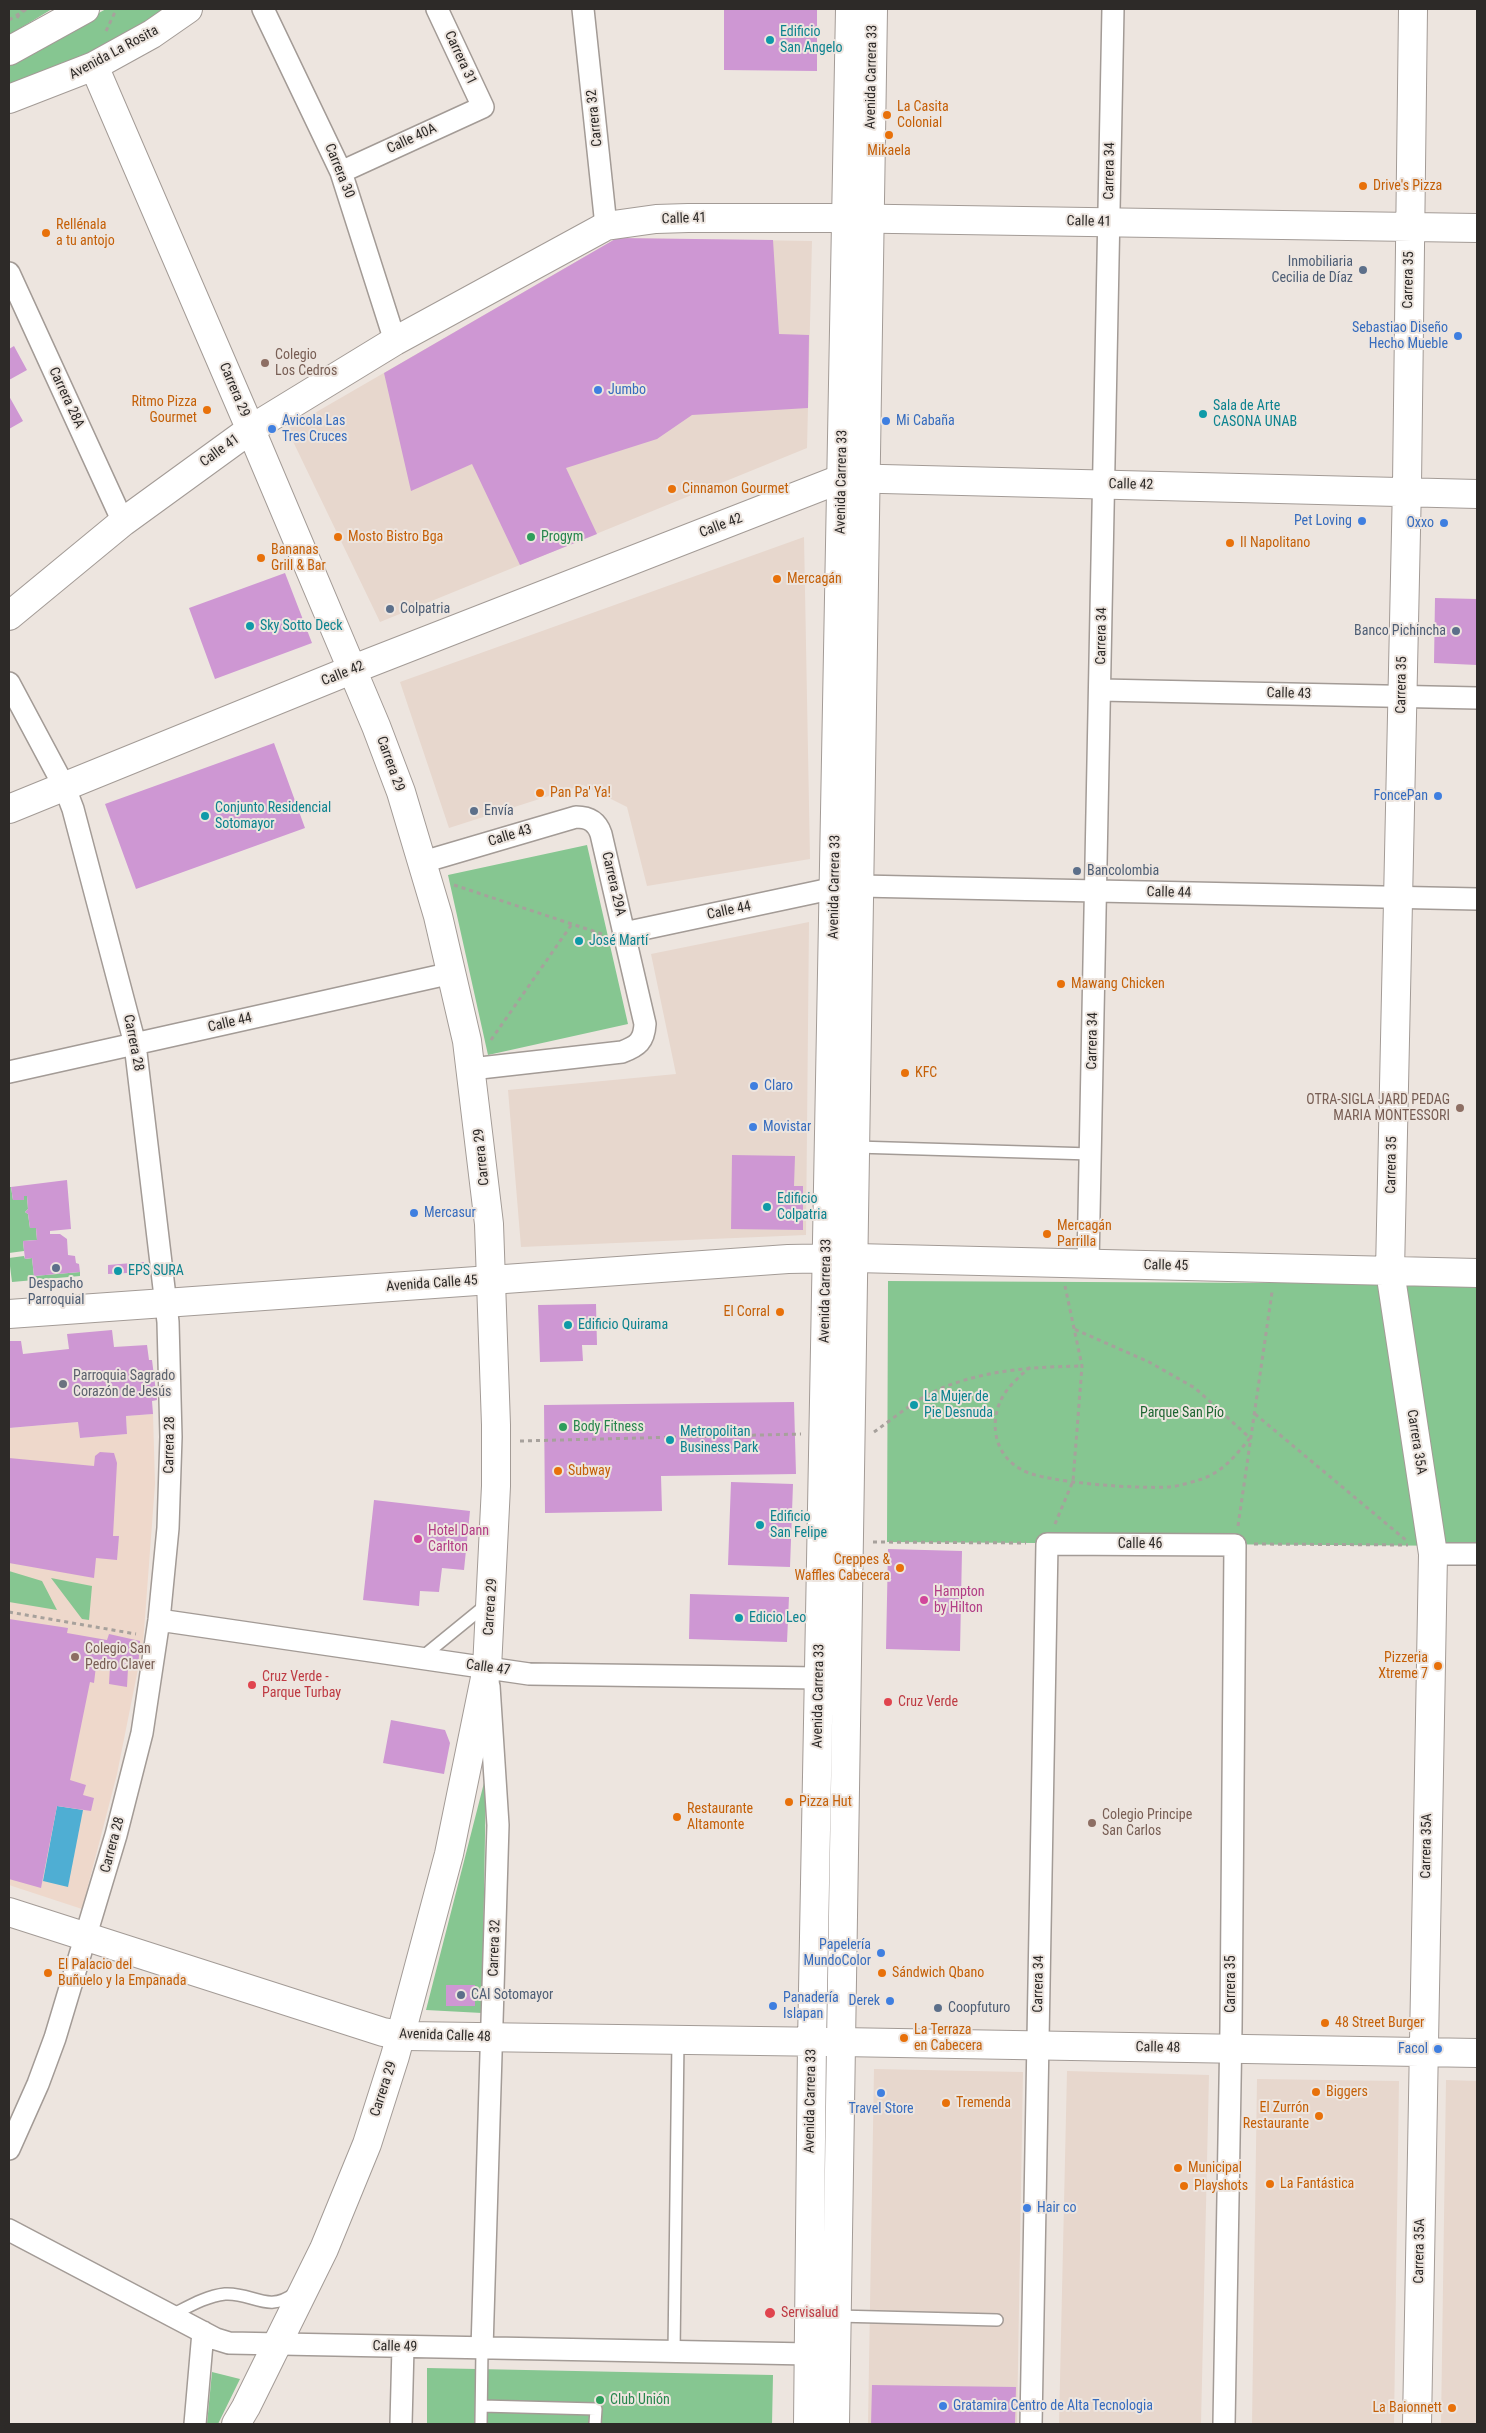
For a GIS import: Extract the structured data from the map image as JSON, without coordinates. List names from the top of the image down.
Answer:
{
  "streets": {
    "street": [
      "Avenida La Rosita",
      "Carrera 31",
      "Avenida Carrera 33",
      "Carrera 32",
      "Calle 40A",
      "Carrera 30",
      "Carrera 34",
      "Calle 41",
      "Carrera 35",
      "Carrera 29",
      "Carrera 28A",
      "Calle 42",
      "Calle 43",
      "Carrera 29A",
      "Calle 44",
      "Carrera 28",
      "Calle 45",
      "Avenida Calle 45",
      "Carrera 35A",
      "Calle 46",
      "Calle 47",
      "Avenida Calle 48",
      "Calle 48",
      "Calle 49"
    ]
  },
  "crossings": [
    ["Avenida La Rosita", "Carrera 29"],
    ["Carrera 31", "Calle 40A"],
    ["Avenida Carrera 33", "Calle 41"],
    ["Avenida Carrera 33", "Calle 42"],
    ["Avenida Carrera 33", "Calle 44"],
    ["Avenida Carrera 33", "Calle 45"],
    ["Avenida Carrera 33", "Avenida Calle 45"],
    ["Avenida Carrera 33", "Calle 47"],
    ["Avenida Carrera 33", "Avenida Calle 48"],
    ["Avenida Carrera 33", "Calle 48"],
    ["Avenida Carrera 33", "Calle 49"],
    ["Carrera 32", "Calle 41"],
    ["Carrera 32", "Carrera 29"],
    ["Carrera 32", "Calle 47"],
    ["Carrera 32", "Avenida Calle 48"],
    ["Carrera 32", "Calle 49"],
    ["Calle 40A", "Carrera 30"],
    ["Carrera 30", "Calle 41"],
    ["Carrera 34", "Calle 41"],
    ["Carrera 34", "Calle 42"],
    ["Carrera 34", "Calle 43"],
    ["Carrera 34", "Calle 44"],
    ["Carrera 34", "Calle 45"],
    ["Carrera 34", "Calle 46"],
    ["Carrera 34", "Calle 48"],
    ["Calle 41", "Carrera 35"],
    ["Calle 41", "Carrera 29"],
    ["Calle 41", "Carrera 28A"],
    ["Carrera 35", "Calle 42"],
    ["Carrera 35", "Calle 43"],
    ["Carrera 35", "Calle 44"],
    ["Carrera 35", "Calle 45"],
    ["Carrera 35", "Carrera 35A"],
    ["Carrera 35", "Calle 46"],
    ["Carrera 35", "Calle 48"],
    ["Carrera 29", "Calle 42"],
    ["Carrera 29", "Calle 43"],
    ["Carrera 29", "Carrera 29A"],
    ["Carrera 29", "Calle 44"],
    ["Carrera 29", "Avenida Calle 45"],
    ["Carrera 29", "Calle 47"],
    ["Carrera 29", "Avenida Calle 48"],
    ["Carrera 29", "Calle 49"],
    ["Calle 42", "Carrera 28"],
    ["Calle 43", "Carrera 29A"],
    ["Carrera 29A", "Calle 44"],
    ["Calle 44", "Carrera 28"],
    ["Carrera 28", "Avenida Calle 45"],
    ["Carrera 28", "Calle 47"],
    ["Carrera 28", "Avenida Calle 48"],
    ["Calle 45", "Avenida Calle 45"],
    ["Calle 45", "Carrera 35A"],
    ["Carrera 35A", "Calle 48"],
    ["Avenida Calle 48", "Calle 48"]
  ],
  "parks": ["Parque San Pío"],
  "places": [
    "Edificio San Angelo",
    "La Casita Colonial",
    "Mikaela",
    "Drive's Pizza",
    "Rellénala a tu antojo",
    "Inmobiliaria Cecilia de Díaz",
    "Sebastiao Diseño Hecho Mueble",
    "Colegio Los Cedros",
    "Jumbo",
    "Ritmo Pizza Gourmet",
    "Sala de Arte CASONA UNAB",
    "Mi Cabaña",
    "Avicola Las Tres Cruces",
    "Cinnamon Gourmet",
    "Pet Loving",
    "Oxxo",
    "Mosto Bistro Bga",
    "Progym",
    "Il Napolitano",
    "Bananas Grill & Bar",
    "Mercagán",
    "Colpatria",
    "Sky Sotto Deck",
    "Banco Pichincha",
    "Pan Pa' Ya!",
    "FoncePan",
    "Envía",
    "Conjunto Residencial Sotomayor",
    "Bancolombia",
    "José Martí",
    "Mawang Chicken",
    "KFC",
    "Claro",
    "OTRA-SIGLA JARD PEDAG MARIA MONTESSORI",
    "Movistar",
    "Edificio Colpatria",
    "Mercasur",
    "Mercagán Parrilla",
    "Despacho Parroquial",
    "EPS SURA",
    "El Corral",
    "Edificio Quirama",
    "Parroquia Sagrado Corazón de Jesús",
    "La Mujer de Pie Desnuda",
    "Body Fitness",
    "Metropolitan Business Park",
    "Subway",
    "Edificio San Felipe",
    "Hotel Dann Carlton",
    "Creppes & Waffles Cabecera",
    "Hampton by Hilton",
    "Edicio Leo",
    "Colegio San Pedro Claver",
    "Pizzeria Xtreme 7",
    "Cruz Verde - Parque Turbay",
    "Cruz Verde",
    "Pizza Hut",
    "Restaurante Altamonte",
    "Colegio Principe San Carlos",
    "Papelería MundoColor",
    "El Palacio del Buñuelo y la Empanada",
    "Sándwich Qbano",
    "CAI Sotomayor",
    "Derek",
    "Panadería Islapan",
    "Coopfuturo",
    "48 Street Burger",
    "La Terraza en Cabecera",
    "Facol",
    "Biggers",
    "Travel Store",
    "Tremenda",
    "El Zurrón Restaurante",
    "Municipal",
    "La Fantástica",
    "Playshots",
    "Hair co",
    "Servisalud",
    "Club Unión",
    "Gratamira Centro de Alta Tecnologia",
    "La Baionnett"
  ]
}
